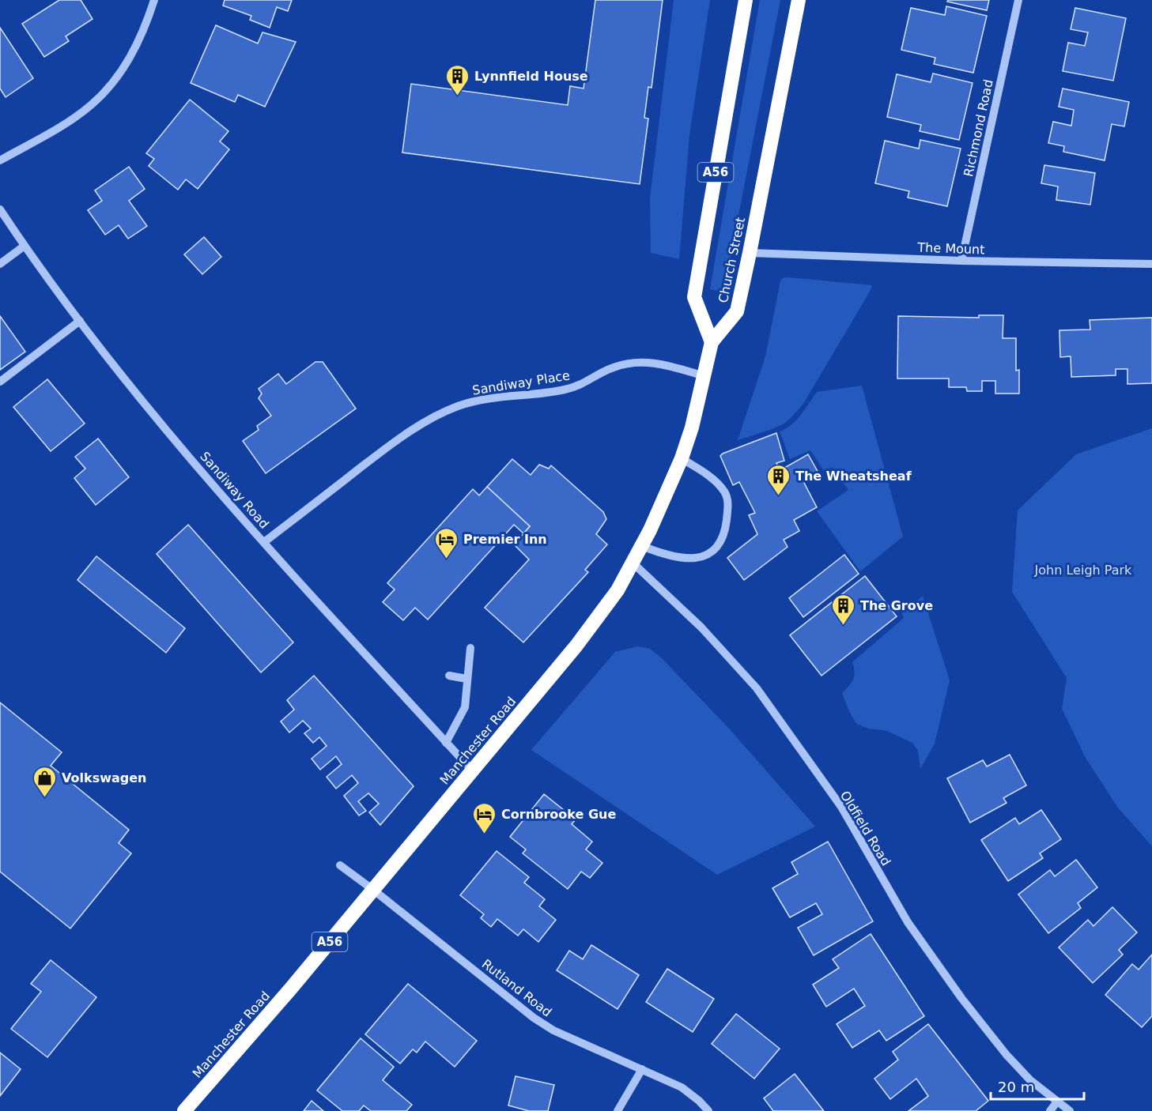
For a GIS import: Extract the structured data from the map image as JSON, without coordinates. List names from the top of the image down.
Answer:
{
  "streets": {
    "highway": ["A56", "Church Street", "Manchester Road"],
    "street": [
      "Richmond Road",
      "The Mount",
      "Sandiway Place",
      "Sandiway Road",
      "Oldfield Road",
      "Rutland Road"
    ]
  },
  "crossings": [
    ["Richmond Road", "The Mount"],
    ["The Mount", "Church Street"],
    ["Church Street", "Manchester Road"],
    ["Sandiway Place", "Sandiway Road"],
    ["Sandiway Place", "Manchester Road"],
    ["Sandiway Road", "Manchester Road"],
    ["Manchester Road", "Oldfield Road"],
    ["Manchester Road", "Rutland Road"]
  ],
  "parks": ["John Leigh Park"],
  "places": {
    "building": ["Lynnfield House", "The Wheatsheaf", "The Grove"],
    "hotel": ["Premier Inn", "Cornbrooke Gue"],
    "shop": ["Volkswagen"]
  },
  "scale_bar": "20 m"
}
